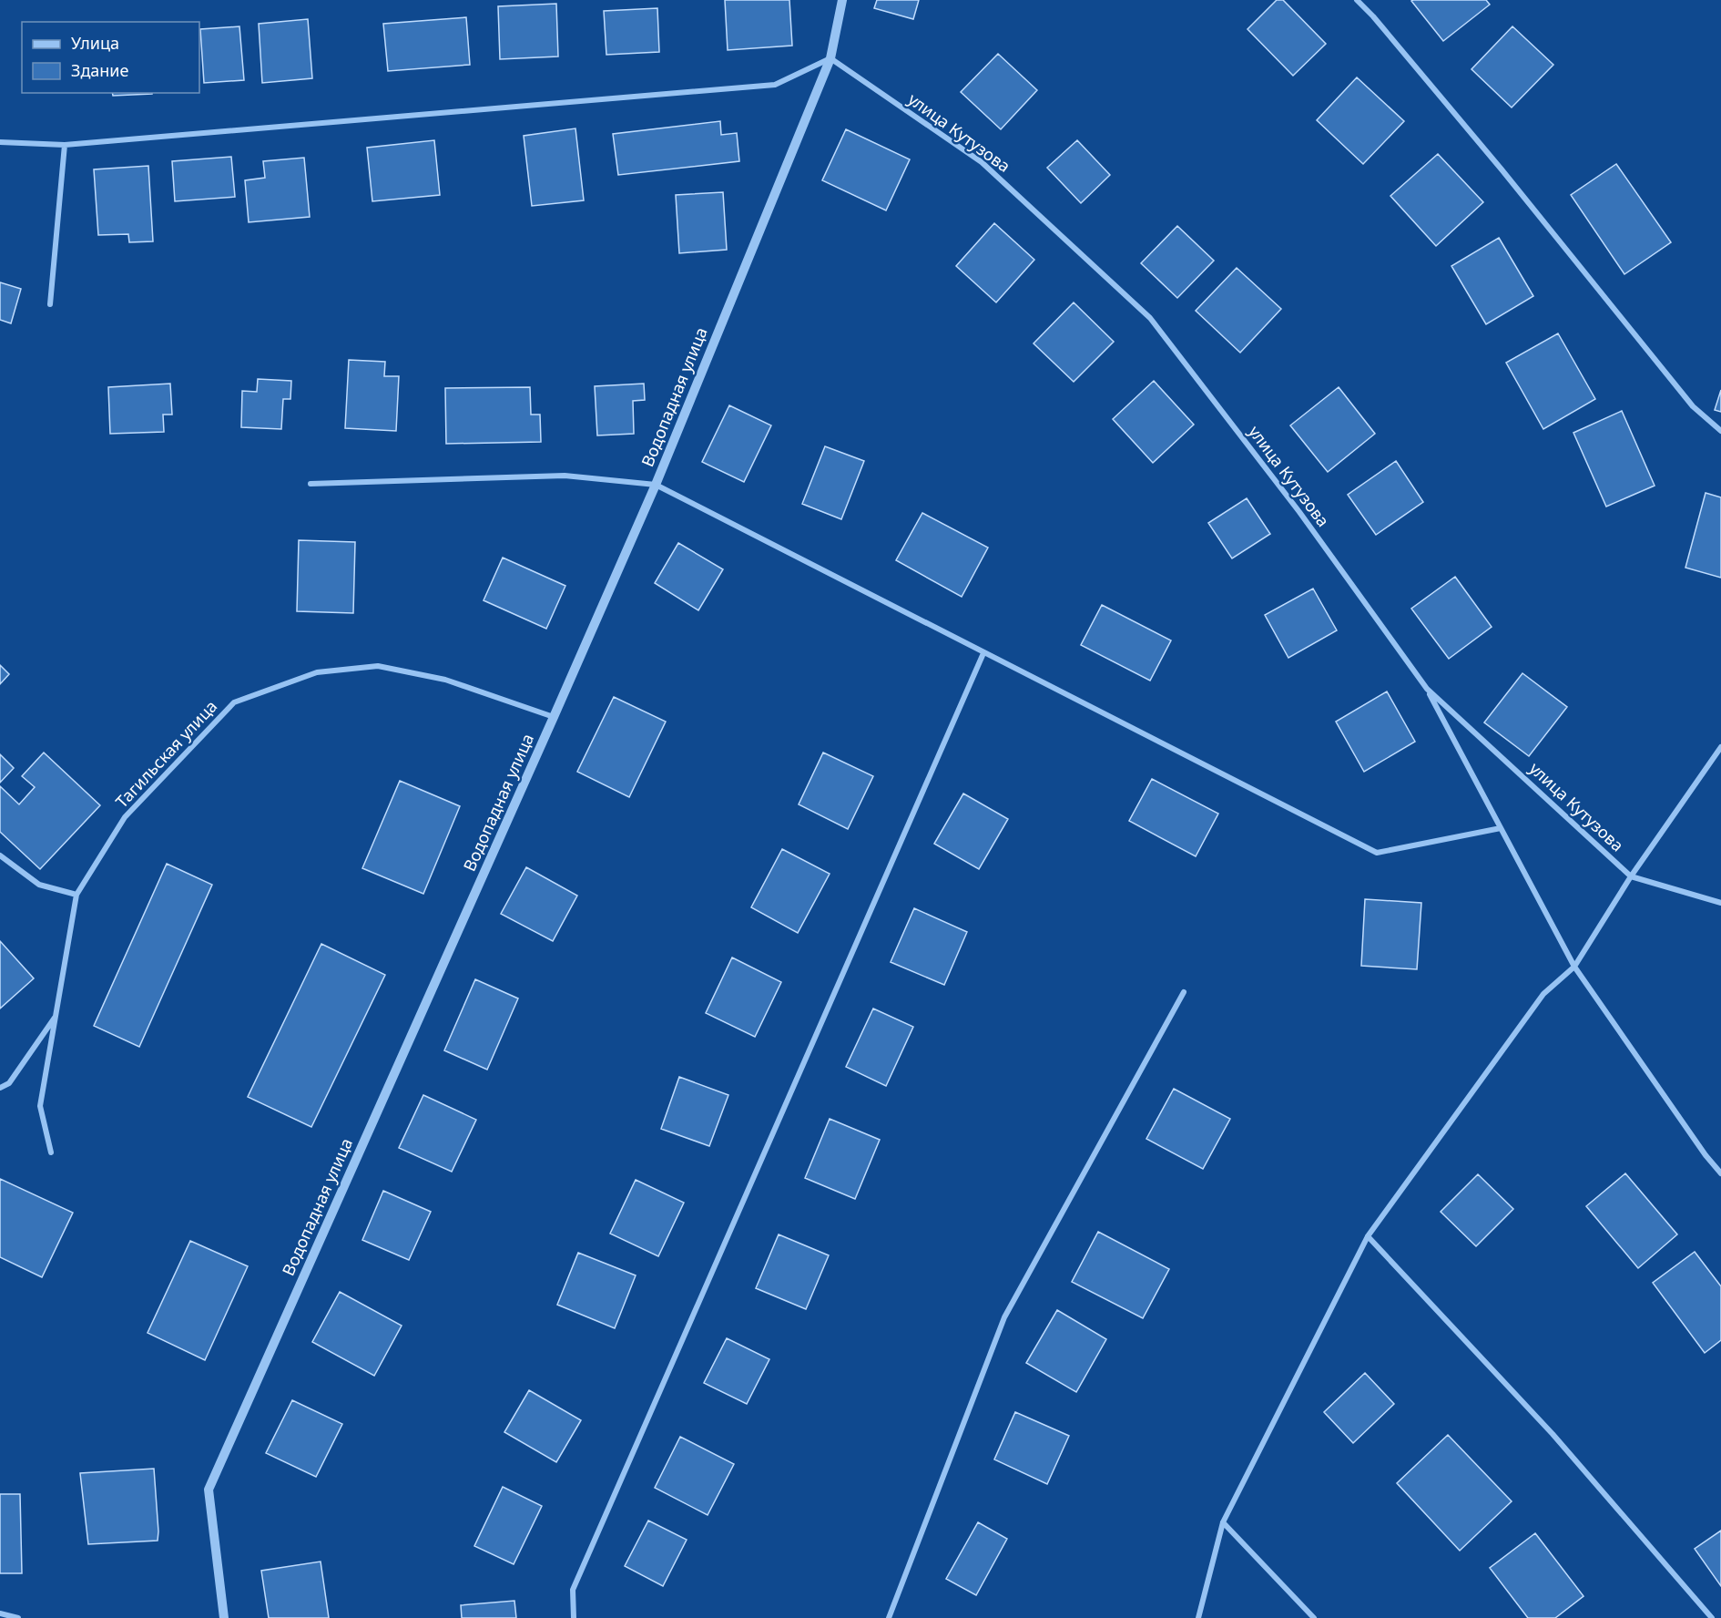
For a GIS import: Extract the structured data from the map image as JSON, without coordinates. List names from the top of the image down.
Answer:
{
  "streets": {
    "street": ["улица Кутузова", "Водопадная улица", "Тагильская улица"]
  },
  "crossings": [
    ["улица Кутузова", "Водопадная улица"],
    ["Водопадная улица", "Тагильская улица"]
  ],
  "legend": ["Улица", "Здание"]
}
